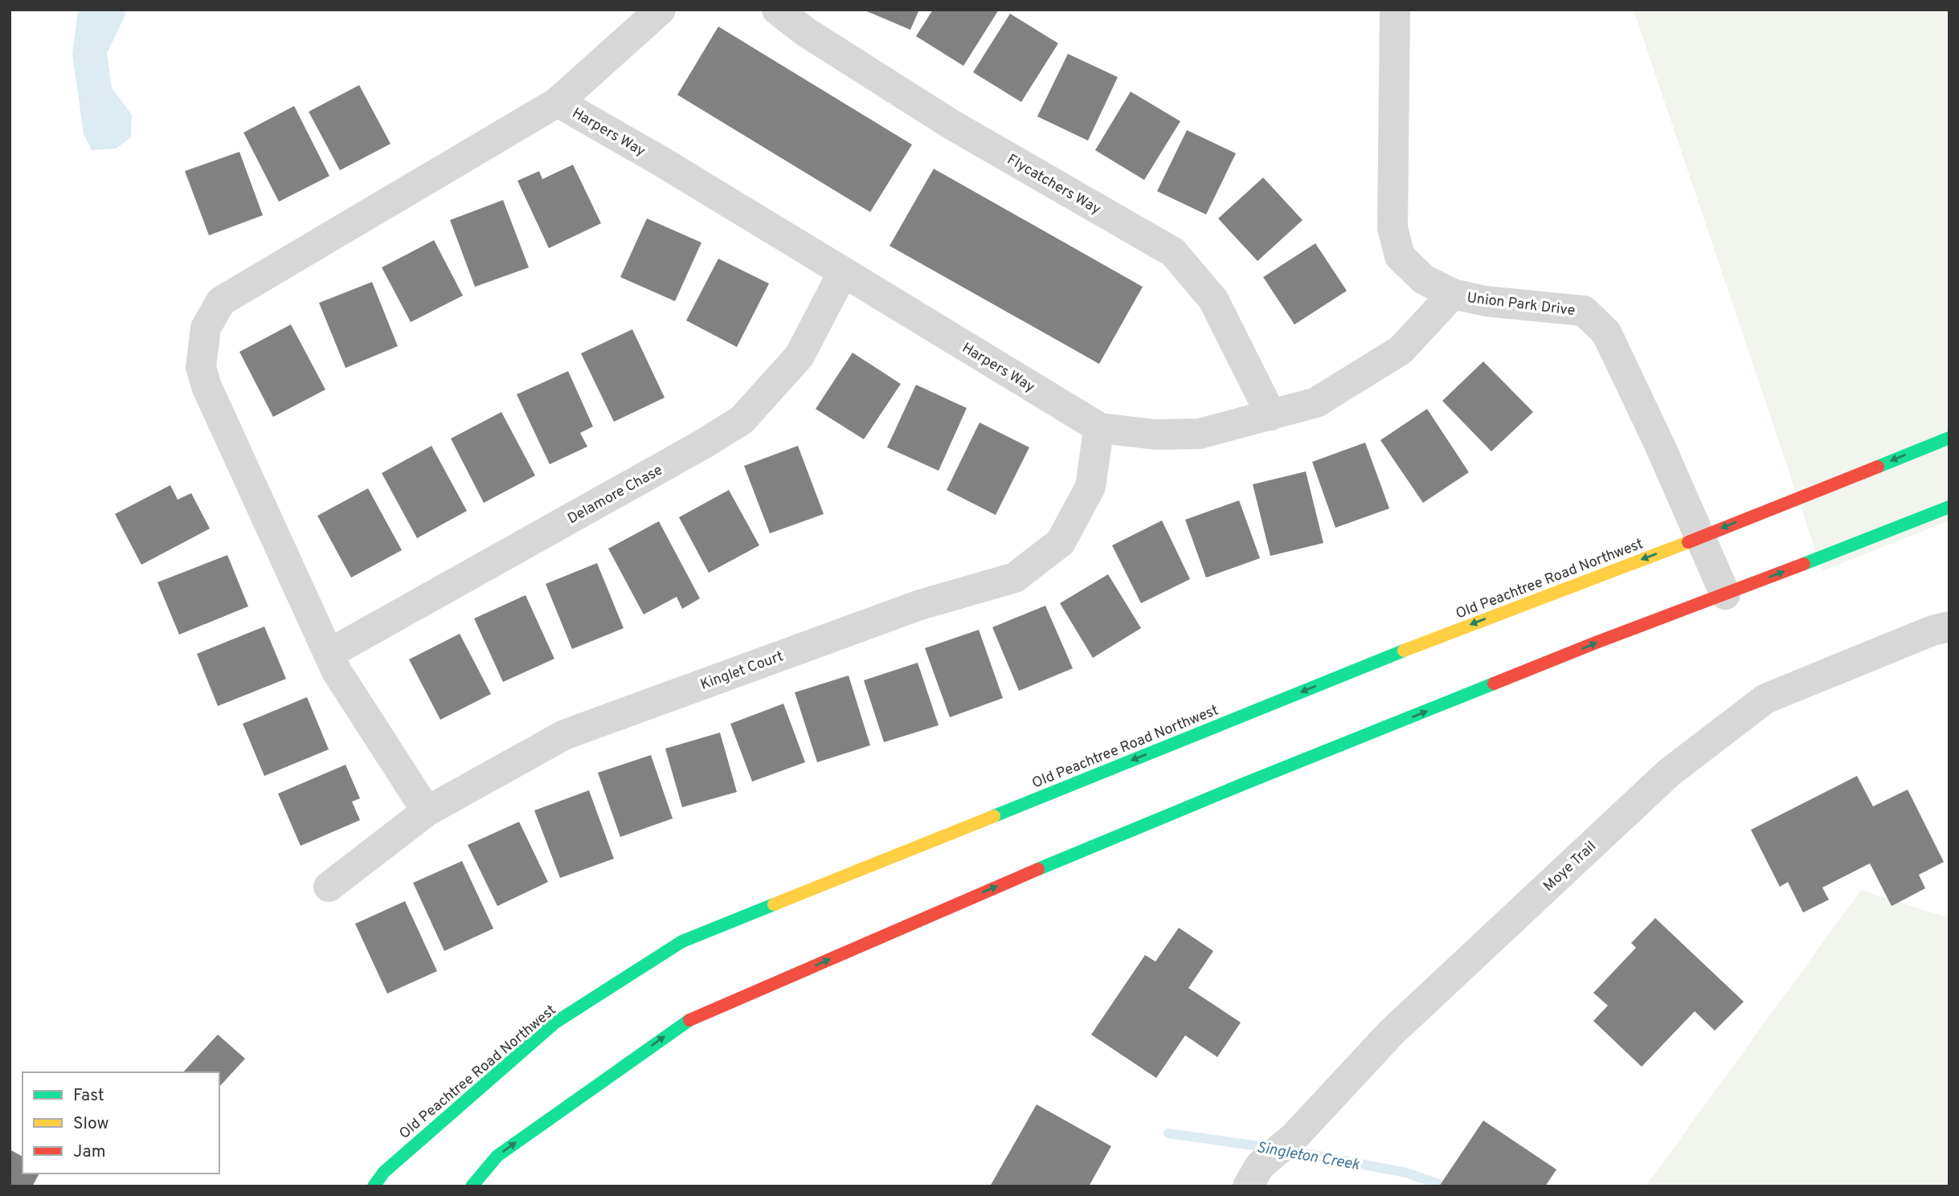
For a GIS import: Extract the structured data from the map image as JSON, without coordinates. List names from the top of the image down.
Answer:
{
  "streets": {
    "main road": ["Old Peachtree Road Northwest"],
    "street": [
      "Harpers Way",
      "Flycatchers Way",
      "Union Park Drive",
      "Delamore Chase",
      "Kinglet Court",
      "Moye Trail"
    ]
  },
  "crossings": [
    ["Harpers Way", "Flycatchers Way"],
    ["Harpers Way", "Union Park Drive"],
    ["Harpers Way", "Delamore Chase"],
    ["Harpers Way", "Kinglet Court"],
    ["Union Park Drive", "Old Peachtree Road Northwest"]
  ],
  "water": ["Singleton Creek"],
  "legend": ["Fast", "Slow", "Jam"]
}
